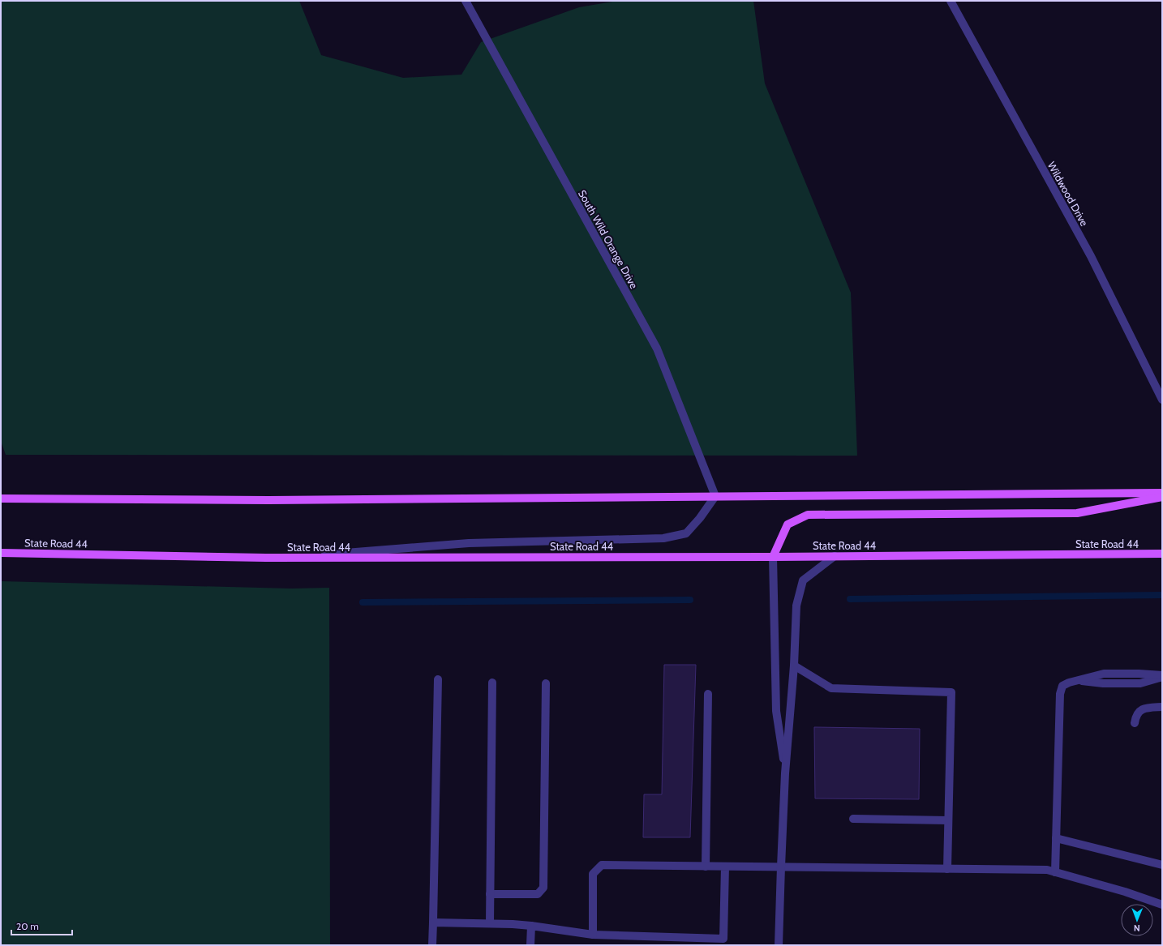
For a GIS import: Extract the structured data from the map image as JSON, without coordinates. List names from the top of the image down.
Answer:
{
  "streets": {
    "main road": ["State Road 44"],
    "street": ["Wildwood Drive", "South Wild Orange Drive"]
  },
  "scale_bar": "20 m",
  "north": "bottom"
}
